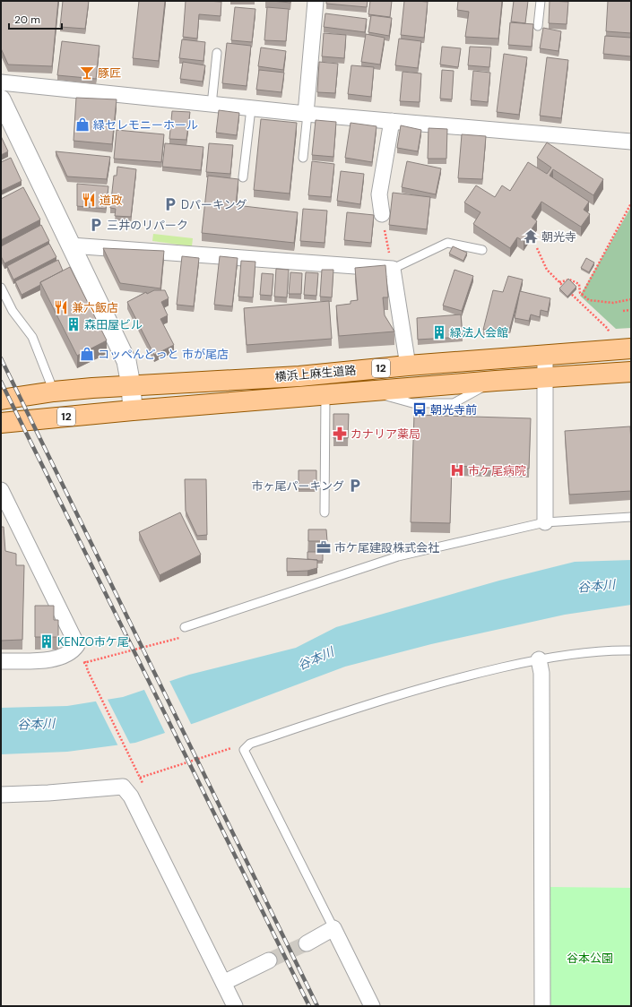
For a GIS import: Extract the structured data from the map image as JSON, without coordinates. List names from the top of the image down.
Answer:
{
  "streets": {
    "main road": ["12", "横浜上麻生道路"]
  },
  "water": ["谷本川"],
  "parks": ["谷本公園"],
  "places": {
    "bar": ["豚匠"],
    "shop": ["緑セレモニーホール", "コッペんどっと 市が尾店"],
    "restaurant": ["道政", "兼六飯店"],
    "parking": ["Dパーキング", "三井のリパーク", "市ヶ尾パーキング"],
    "temple": ["朝光寺"],
    "building": ["森田屋ビル", "緑法人会館", "KENZO市ケ尾"],
    "bus stop": ["朝光寺前"],
    "pharmacy": ["カナリア薬局"],
    "hospital": ["市ケ尾病院"],
    "office": ["市ケ尾建設株式会社"]
  },
  "scale_bar": "20 m"
}
